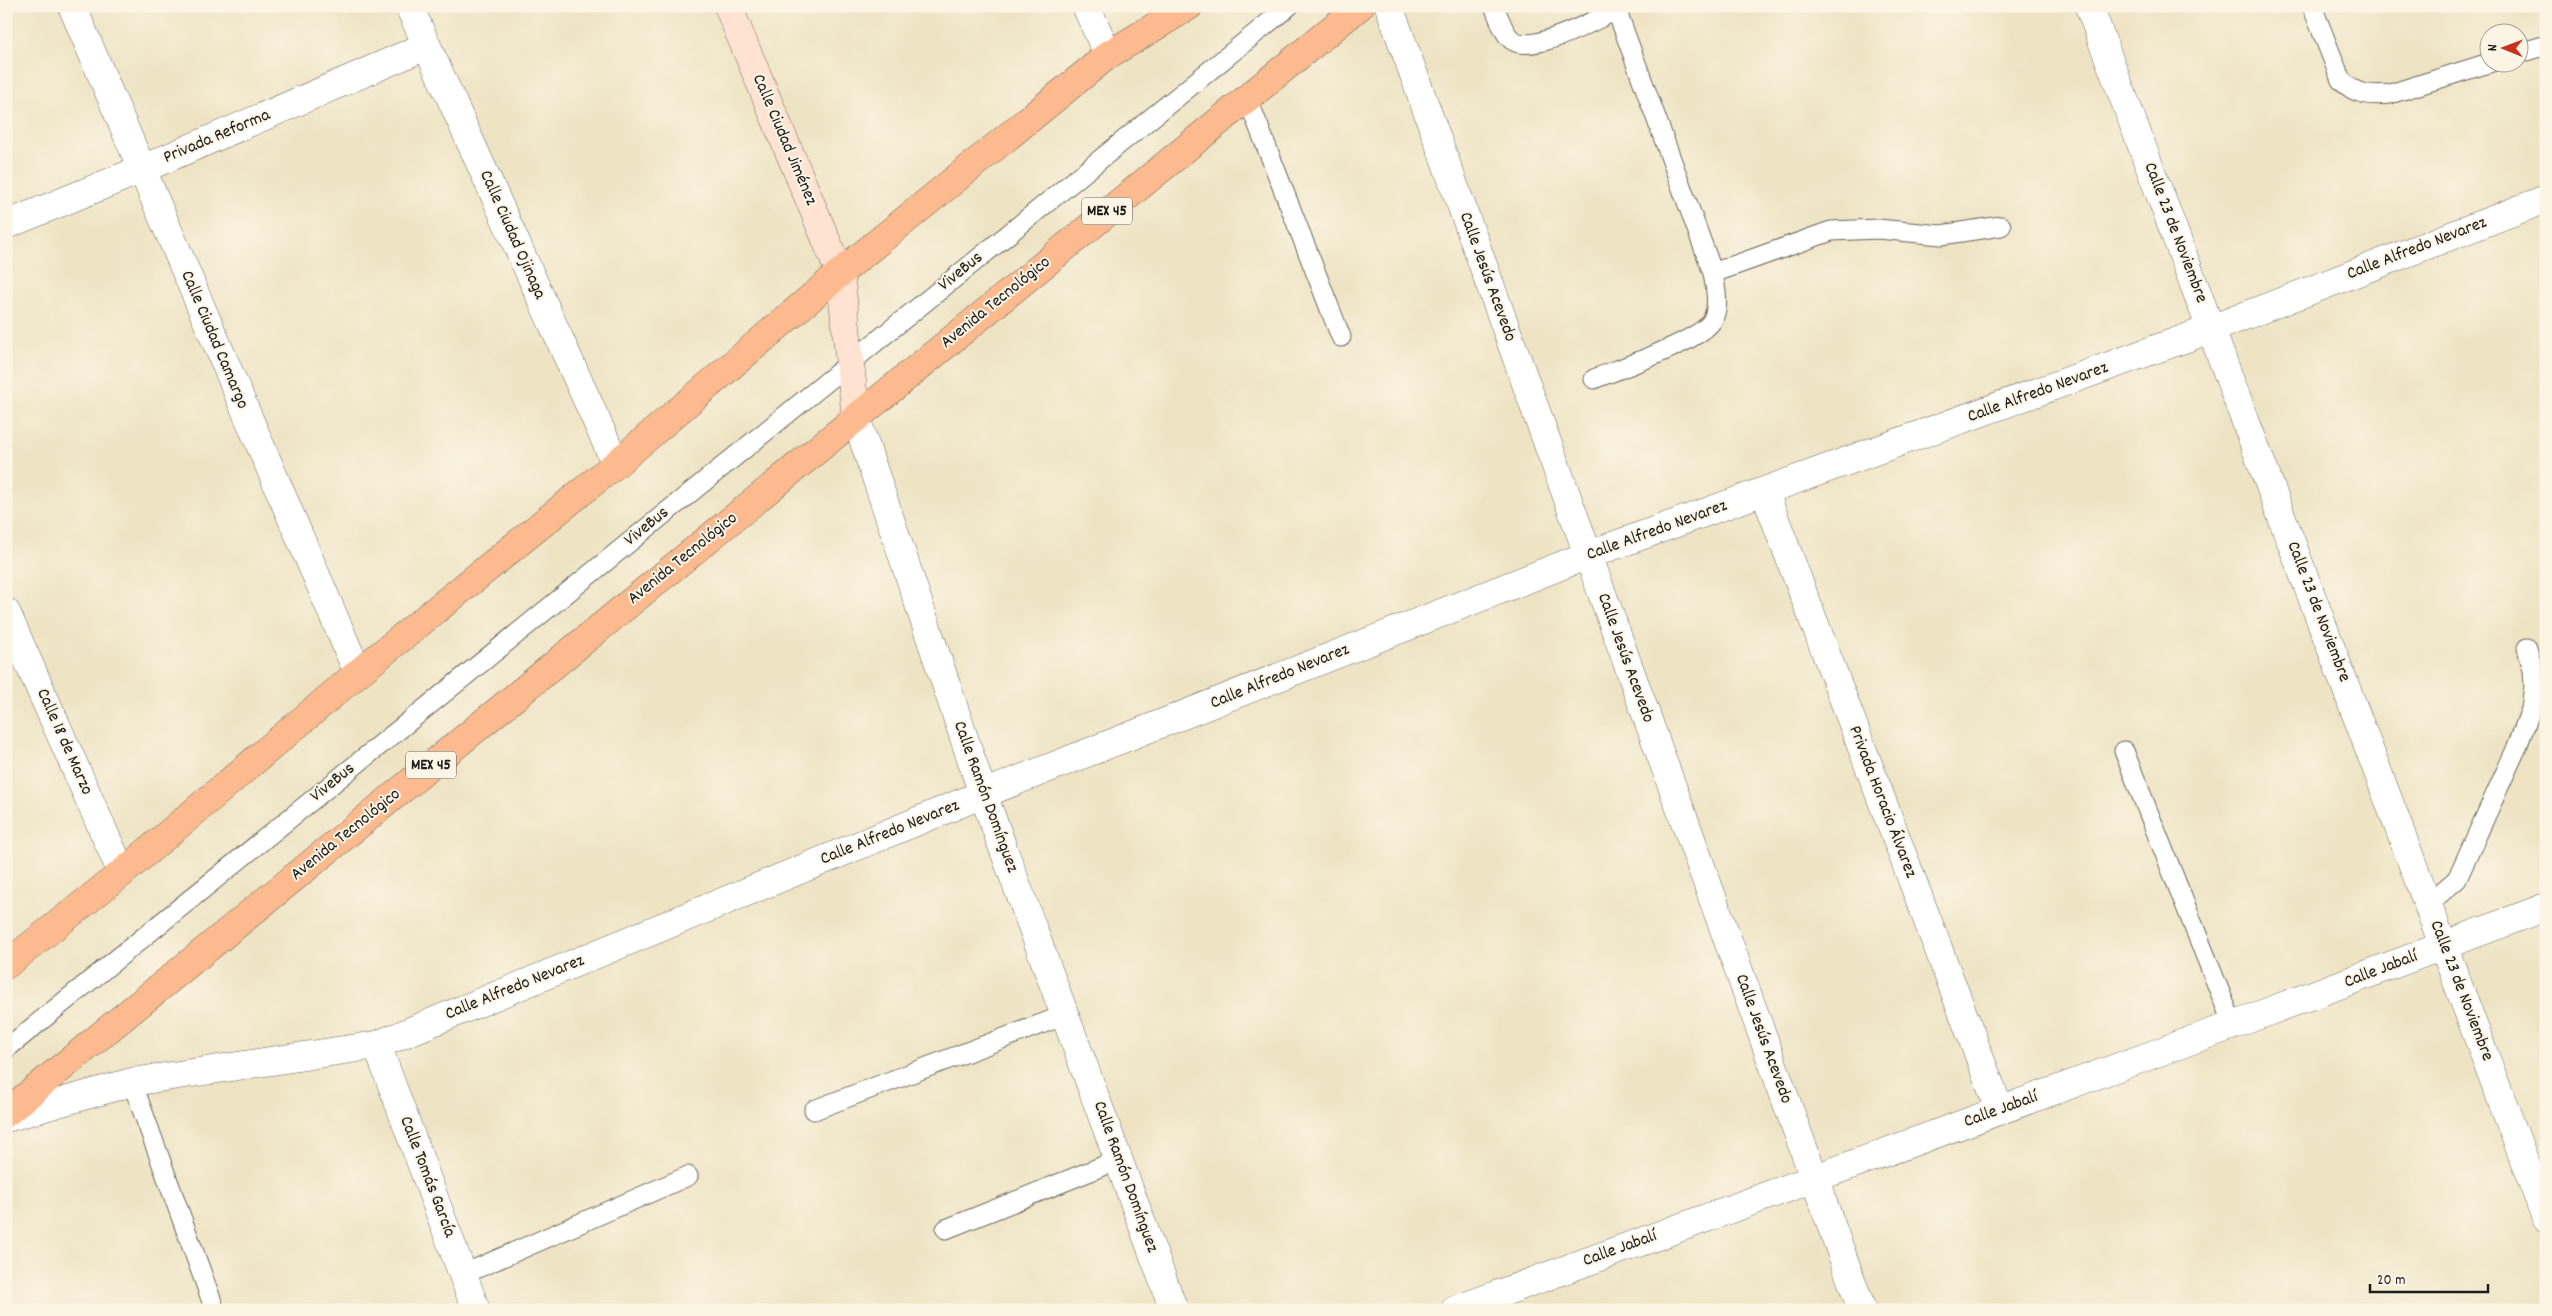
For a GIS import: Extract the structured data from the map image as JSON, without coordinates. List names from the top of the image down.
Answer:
{
  "streets": {
    "main road": ["MEX 45", "Avenida Tecnológico"],
    "street": [
      "Privada Reforma",
      "Calle Ciudad Jiménez",
      "Calle 23 de Noviembre",
      "Calle Ciudad Ojinaga",
      "Calle Alfredo Nevarez",
      "Calle Jesús Acevedo",
      "Calle Ciudad Camargo",
      "Calle 18 de Marzo",
      "Calle Ramón Domínguez",
      "Privada Horacio Álvarez",
      "Calle Jabalí",
      "Calle Tomás García"
    ],
    "lane": ["ViveBus"]
  },
  "crossings": [
    ["Privada Reforma", "Calle Ciudad Ojinaga"],
    ["Privada Reforma", "Calle Ciudad Camargo"],
    ["Calle Ciudad Jiménez", "Calle Ramón Domínguez"],
    ["Calle 23 de Noviembre", "Calle Alfredo Nevarez"],
    ["Calle 23 de Noviembre", "Calle Jabalí"],
    ["Calle Alfredo Nevarez", "Calle Jesús Acevedo"],
    ["Calle Alfredo Nevarez", "Calle Ramón Domínguez"],
    ["Calle Alfredo Nevarez", "Privada Horacio Álvarez"],
    ["Calle Alfredo Nevarez", "Calle Tomás García"],
    ["ViveBus", "Calle Ramón Domínguez"],
    ["Calle Jesús Acevedo", "Calle Jabalí"],
    ["Avenida Tecnológico", "Calle Ramón Domínguez"],
    ["Privada Horacio Álvarez", "Calle Jabalí"]
  ],
  "scale_bar": "20 m",
  "north": "left"
}
